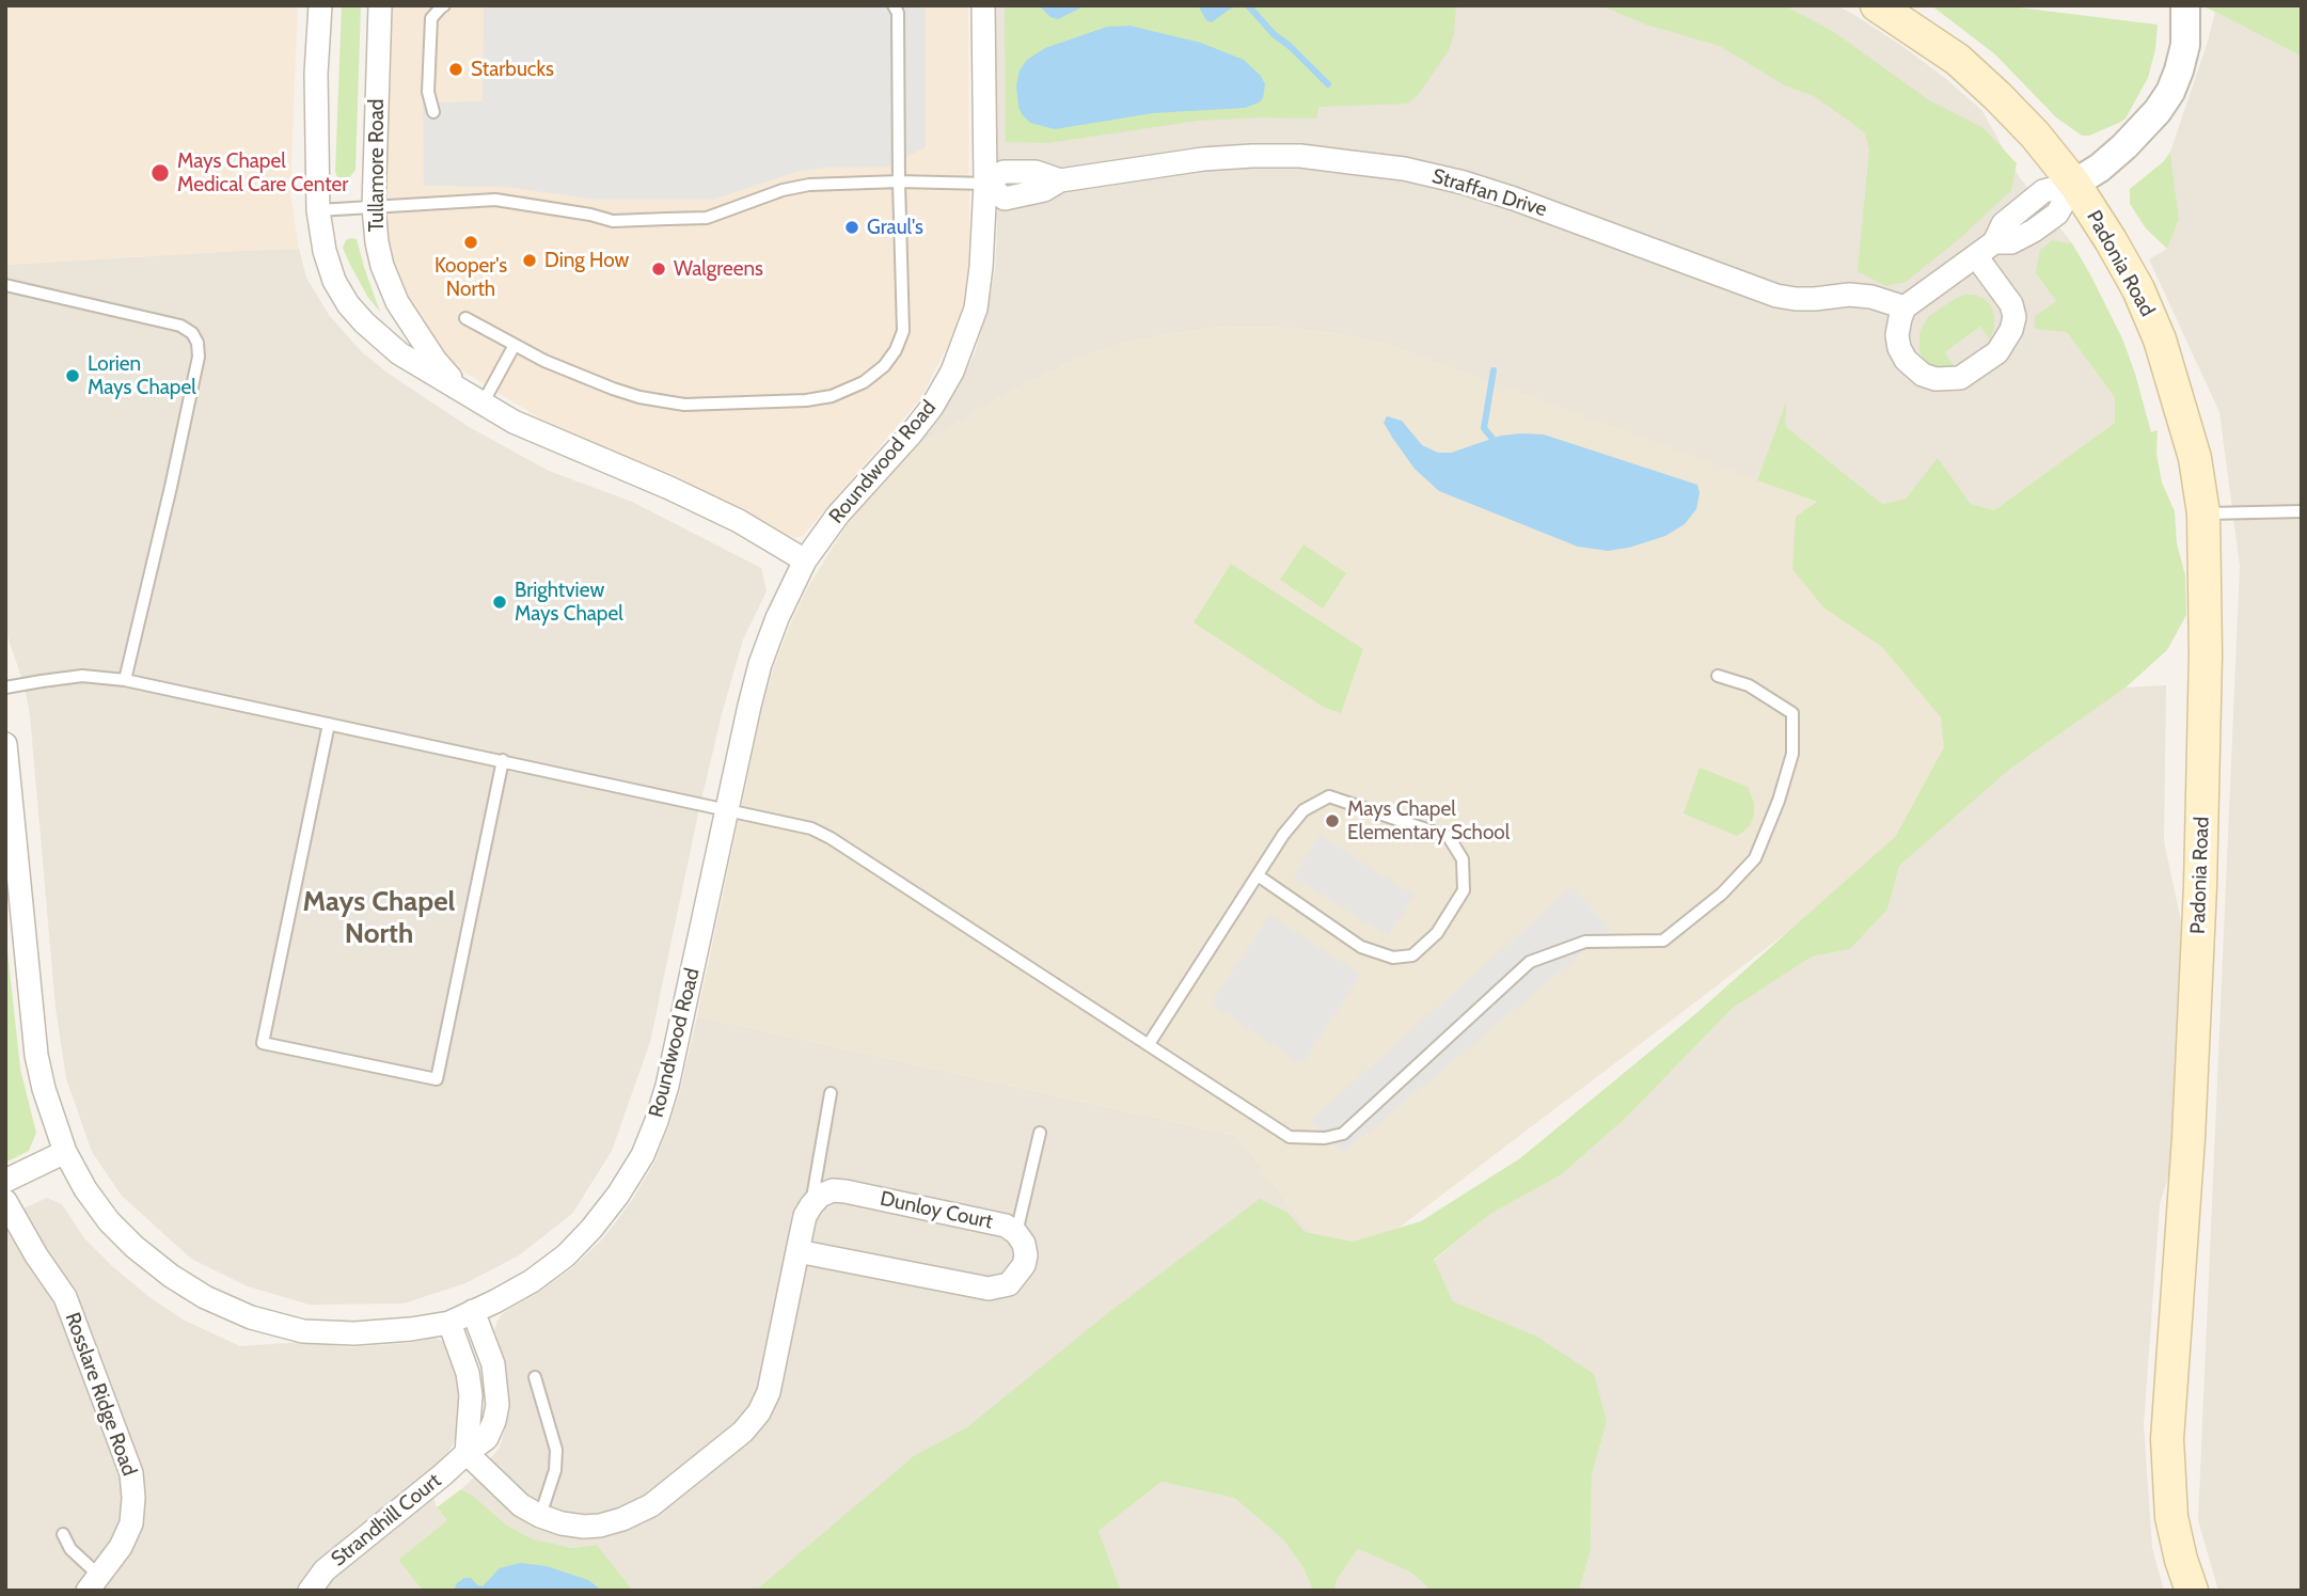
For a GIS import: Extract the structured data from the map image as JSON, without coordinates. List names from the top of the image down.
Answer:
{
  "streets": {
    "main road": ["Padonia Road"],
    "street": [
      "Tullamore Road",
      "Straffan Drive",
      "Roundwood Road",
      "Dunloy Court",
      "Rosslare Ridge Road",
      "Strandhill Court"
    ]
  },
  "crossings": [
    ["Tullamore Road", "Roundwood Road"],
    ["Straffan Drive", "Roundwood Road"],
    ["Roundwood Road", "Strandhill Court"]
  ],
  "districts": ["Mays Chapel North"],
  "places": [
    "Starbucks",
    "Mays Chapel Medical Care Center",
    "Graul's",
    "Kooper's North",
    "Ding How",
    "Walgreens",
    "Lorien Mays Chapel",
    "Brightview Mays Chapel",
    "Mays Chapel Elementary School"
  ]
}
